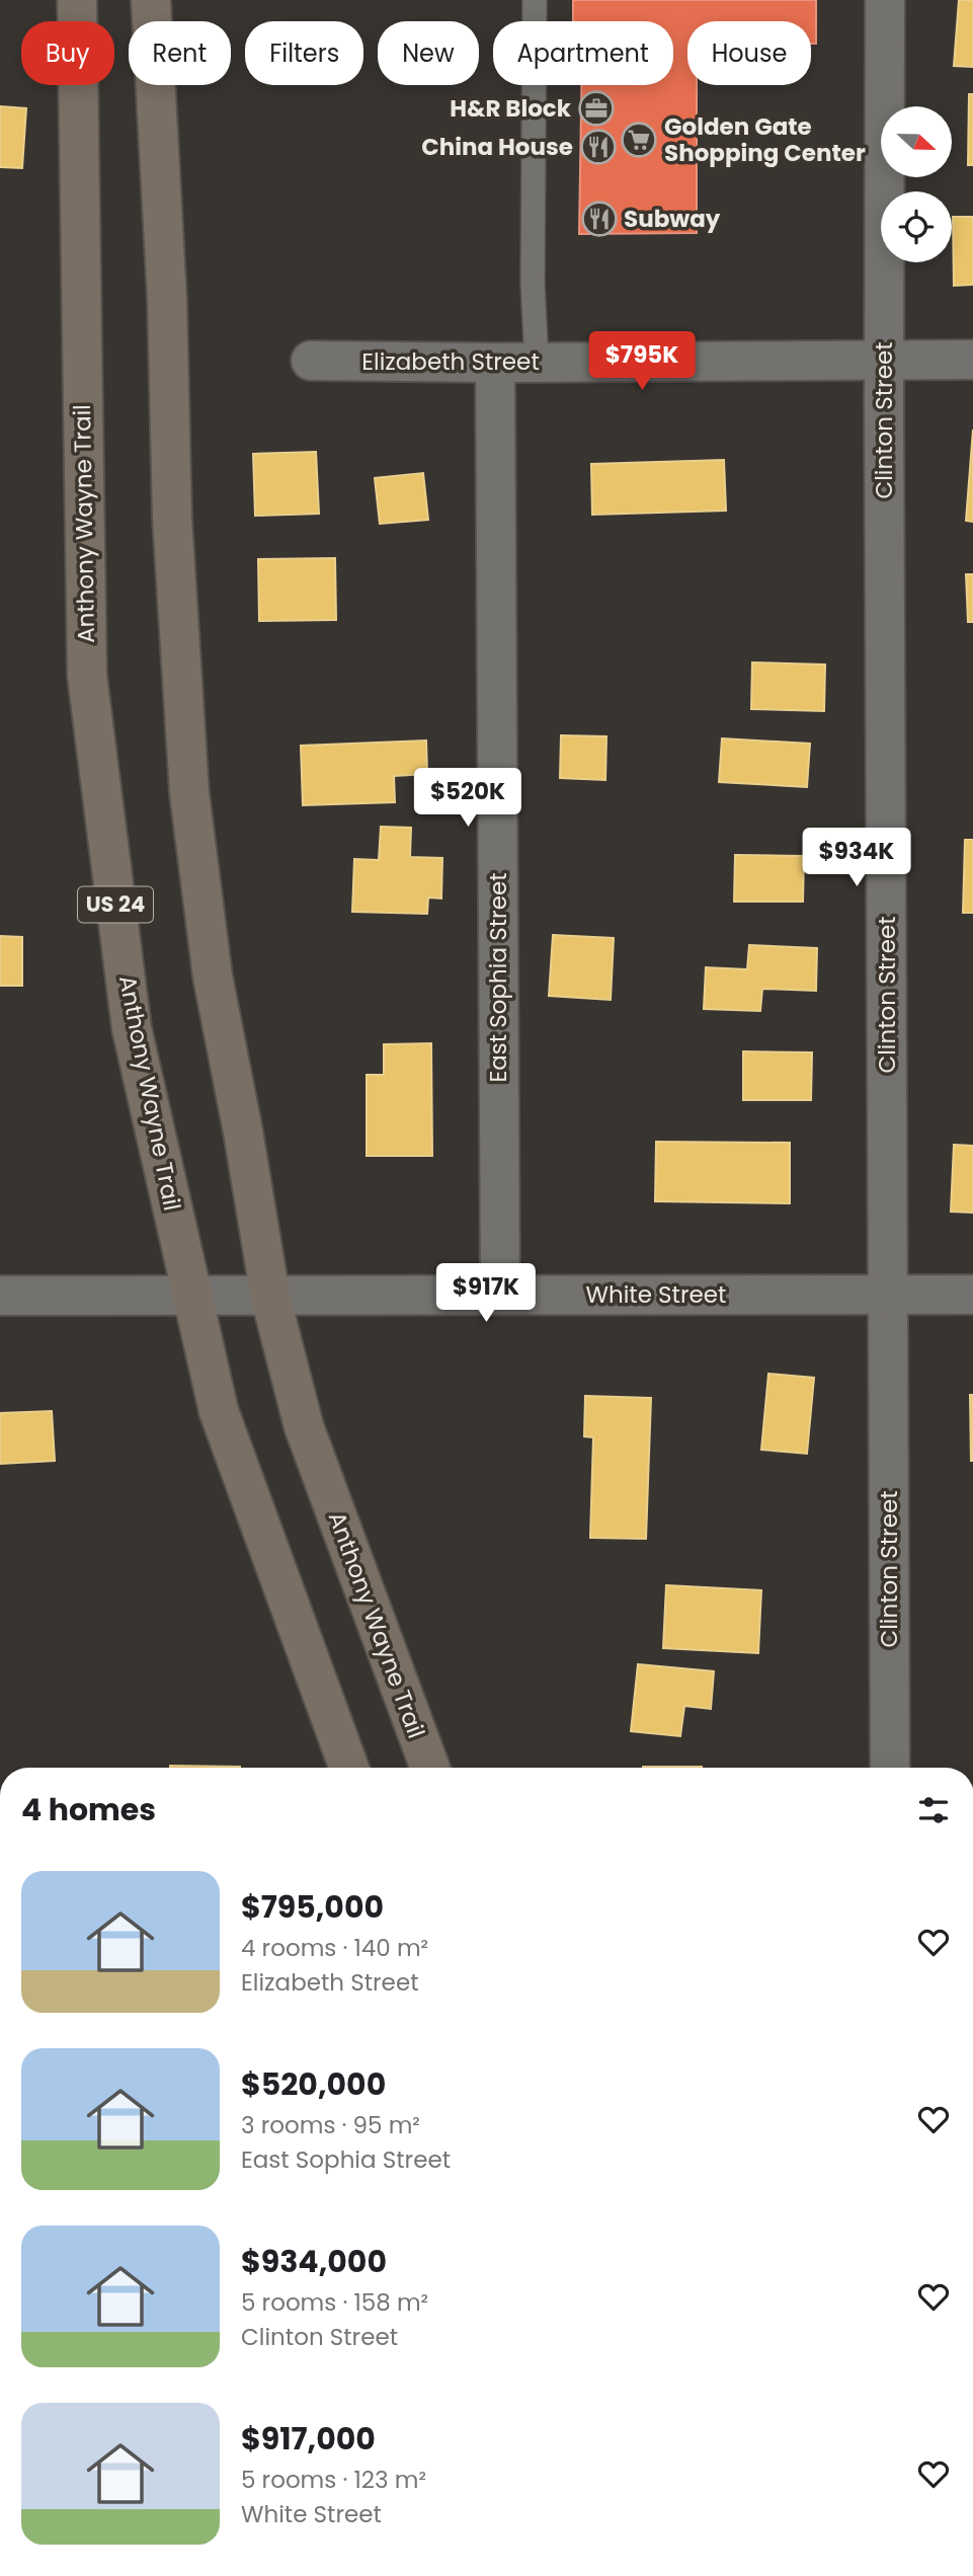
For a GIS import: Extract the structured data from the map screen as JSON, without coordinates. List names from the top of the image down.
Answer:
{
  "streets": {
    "highway": ["Anthony Wayne Trail", "US 24"],
    "street": [
      "Elizabeth Street",
      "Clinton Street",
      "East Sophia Street",
      "White Street"
    ]
  },
  "crossings": [
    ["Elizabeth Street", "Clinton Street"],
    ["Elizabeth Street", "East Sophia Street"],
    ["Clinton Street", "White Street"],
    ["Anthony Wayne Trail", "White Street"],
    ["East Sophia Street", "White Street"]
  ],
  "places": {
    "office": ["H&R Block"],
    "supermarket": ["Golden Gate Shopping Center"],
    "restaurant": ["China House", "Subway"]
  },
  "north": "right",
  "page": {
    "chip": [
      "Buy",
      "Rent",
      "Filters",
      "New",
      "Apartment",
      "House"
    ],
    "price": [
      "$795K",
      "$520K",
      "$934K",
      "$917K"
    ],
    "heading": "4 homes",
    "list": [
      {
        "name": "$795,000",
        "note": "4 rooms · 140 m² · Elizabeth Street"
      },
      {
        "name": "$520,000",
        "note": "3 rooms · 95 m² · East Sophia Street"
      },
      {
        "name": "$934,000",
        "note": "5 rooms · 158 m² · Clinton Street"
      },
      {
        "name": "$917,000",
        "note": "5 rooms · 123 m² · White Street"
      }
    ]
  }
}
